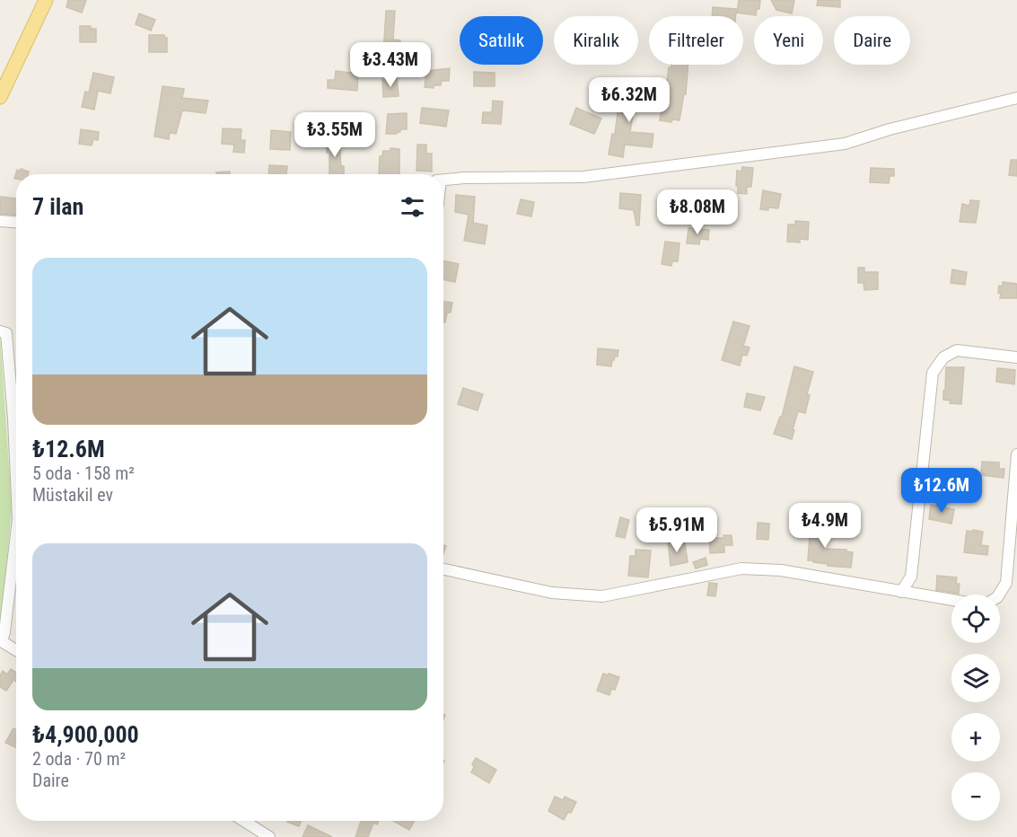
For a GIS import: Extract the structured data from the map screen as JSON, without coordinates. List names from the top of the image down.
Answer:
{
  "page": {
    "chip": [
      "Satılık",
      "Kiralık",
      "Filtreler",
      "Yeni",
      "Daire"
    ],
    "price": [
      "₺3.43M",
      "₺6.32M",
      "₺3.55M",
      "₺8.08M",
      "₺12.6M",
      "₺4.9M",
      "₺5.91M"
    ],
    "heading": "7 ilan",
    "list": [
      {
        "name": "₺12.6M",
        "note": "5 oda · 158 m² · Müstakil ev"
      },
      {
        "name": "₺4,900,000",
        "note": "2 oda · 70 m² · Daire"
      }
    ],
    "map_buttons": ["+", "−"]
  }
}
